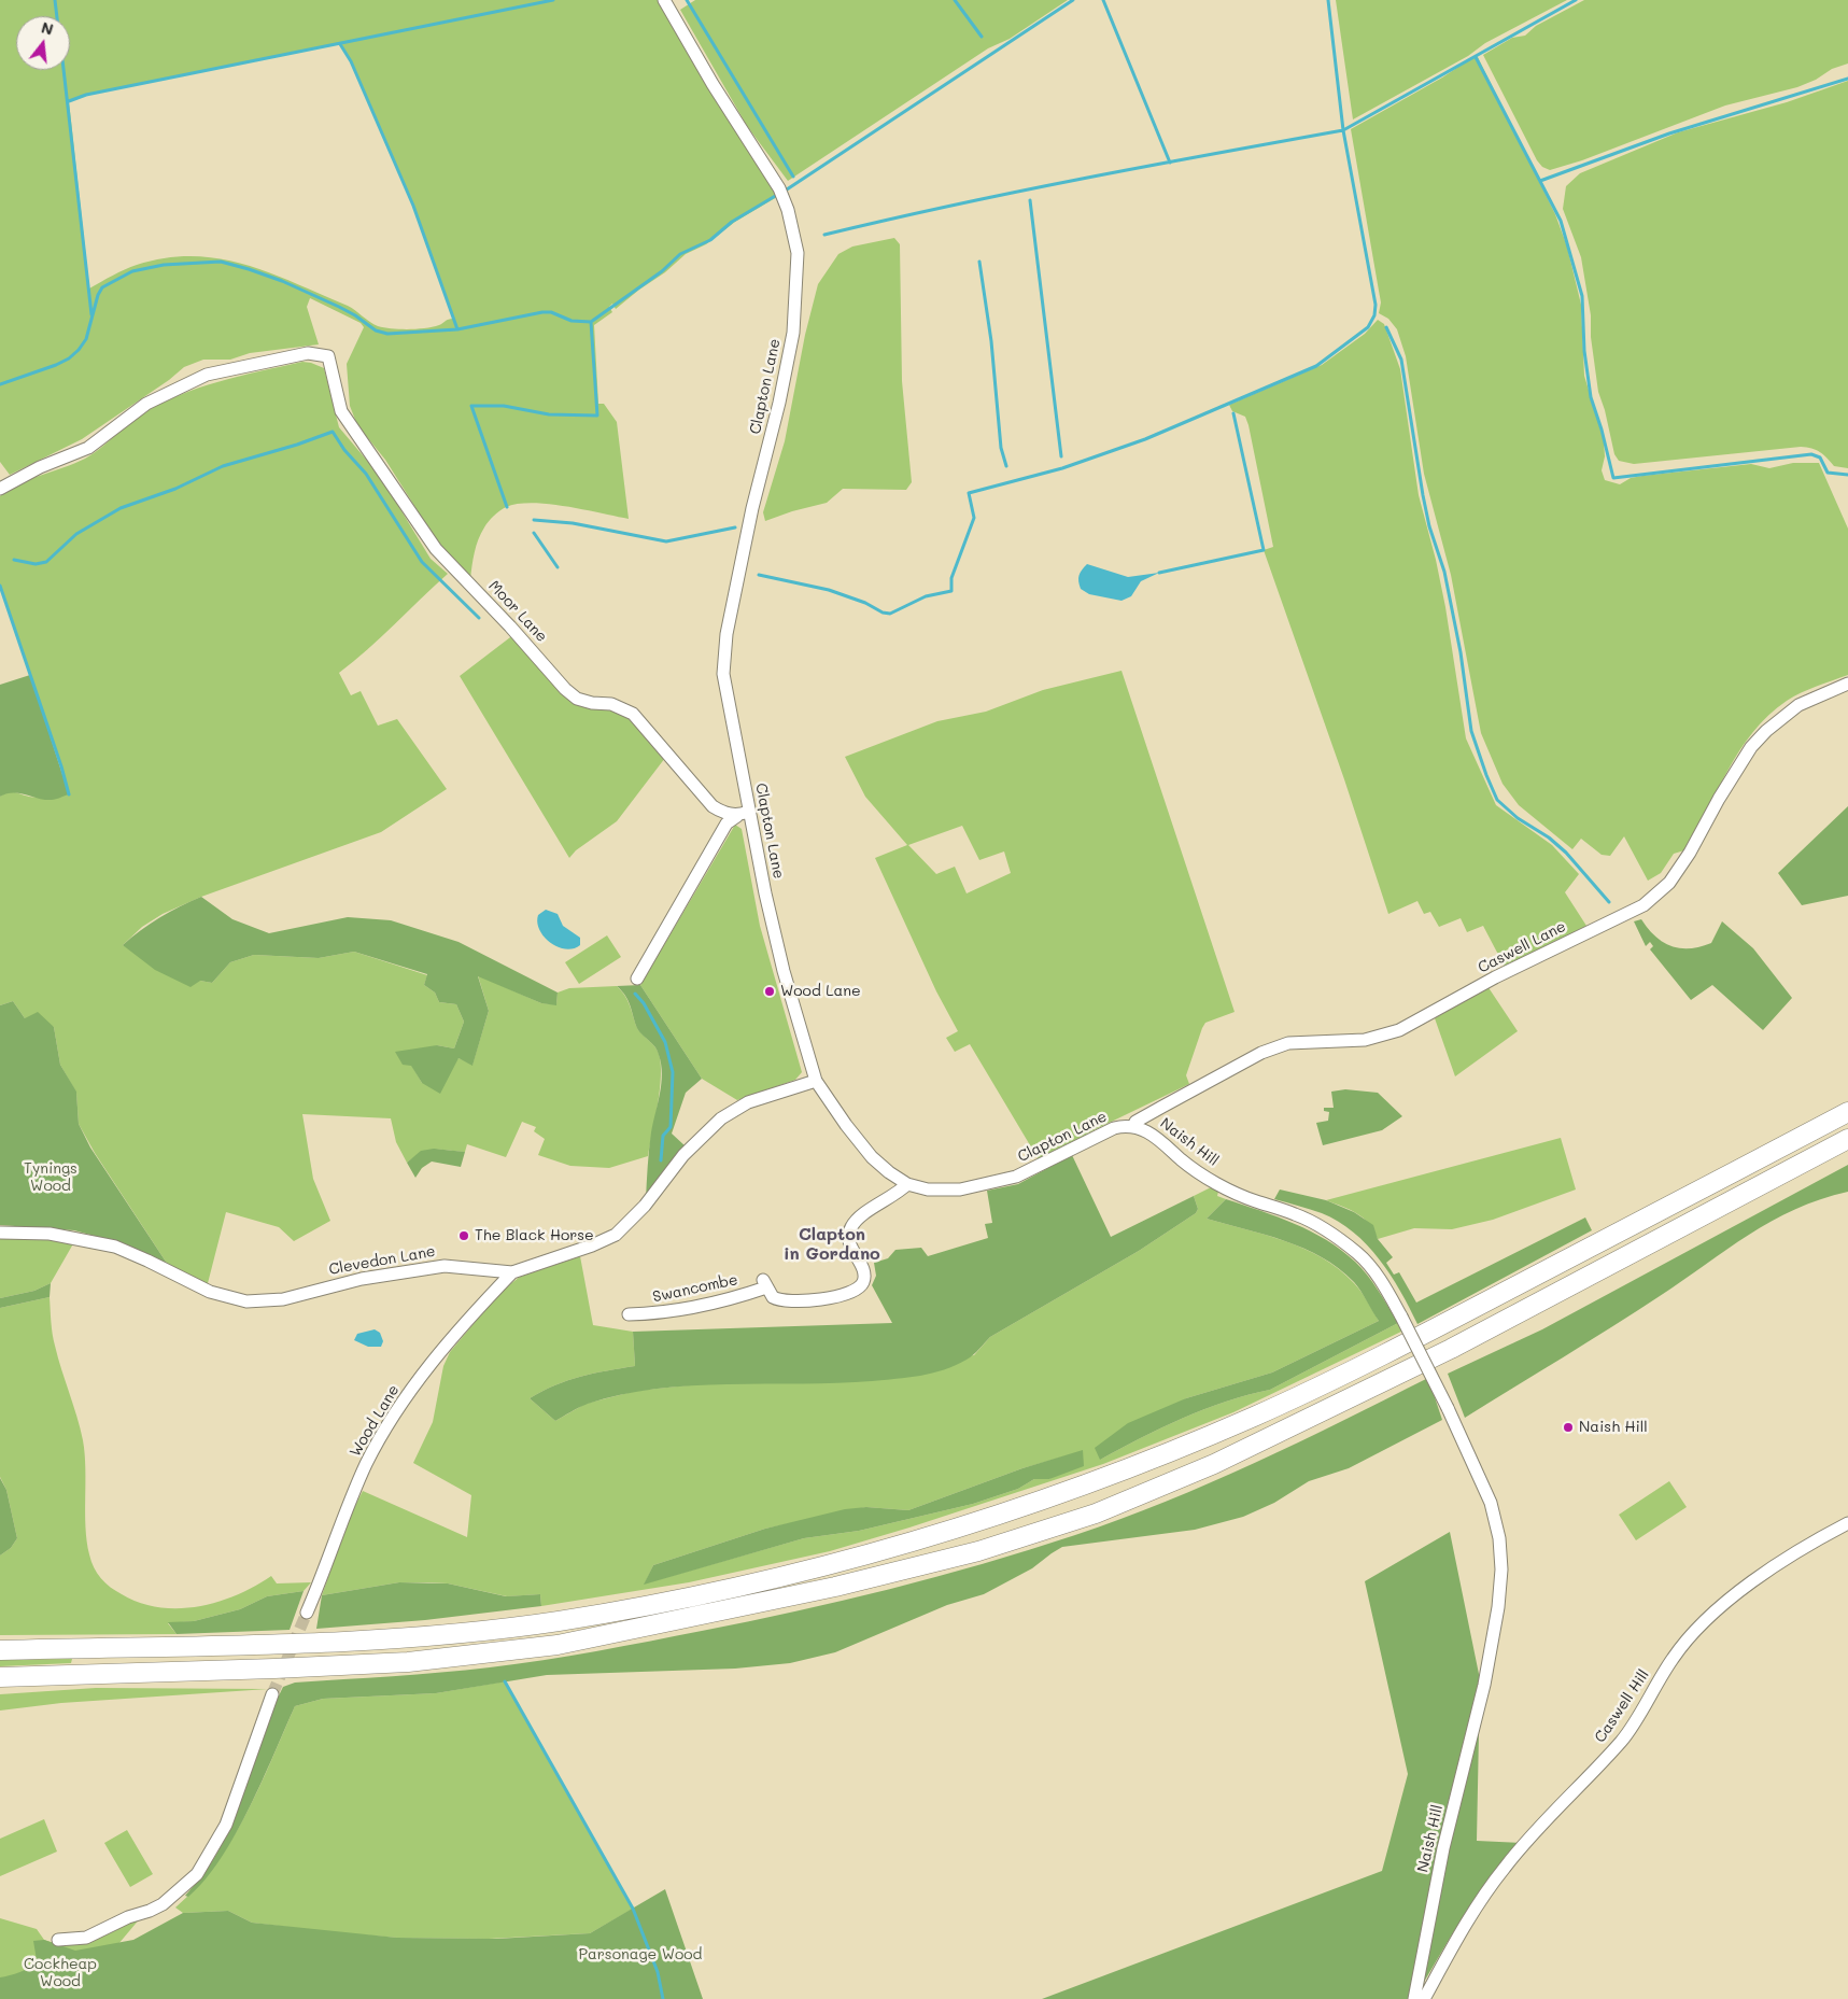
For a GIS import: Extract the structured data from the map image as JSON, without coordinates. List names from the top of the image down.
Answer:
{
  "streets": {
    "street": [
      "Clapton Lane",
      "Moor Lane",
      "Caswell Lane",
      "Naish Hill",
      "Clevedon Lane",
      "Swancombe",
      "Wood Lane",
      "Caswell Hill"
    ]
  },
  "crossings": [
    ["Clapton Lane", "Moor Lane"],
    ["Clapton Lane", "Caswell Lane"],
    ["Clapton Lane", "Naish Hill"],
    ["Clapton Lane", "Clevedon Lane"],
    ["Clapton Lane", "Swancombe"],
    ["Caswell Lane", "Naish Hill"],
    ["Clevedon Lane", "Wood Lane"]
  ],
  "districts": ["Clapton in Gordano"],
  "parks": ["Tynings Wood", "Parsonage Wood", "Cockheap Wood"],
  "places": ["Wood Lane", "The Black Horse", "Naish Hill"],
  "north": "top"
}
